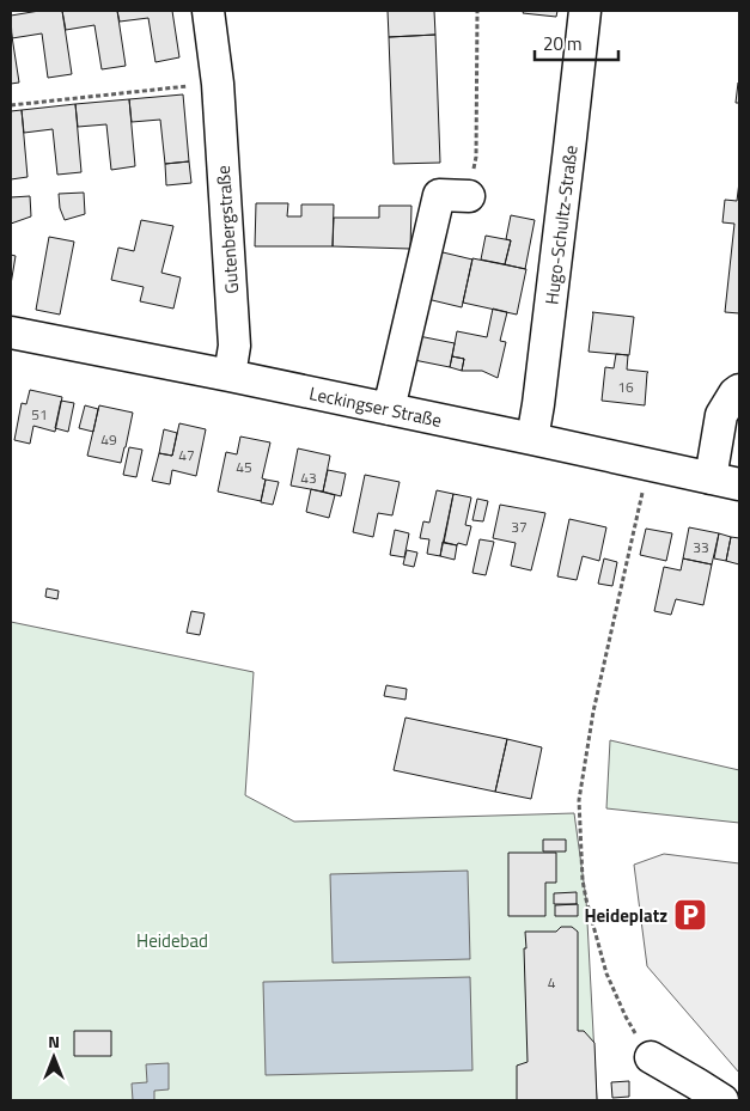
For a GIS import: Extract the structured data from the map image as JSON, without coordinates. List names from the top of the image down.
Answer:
{
  "streets": {
    "street": ["Hugo-Schultz-Straße", "Gutenbergstraße", "Leckingser Straße"]
  },
  "crossings": [
    ["Hugo-Schultz-Straße", "Leckingser Straße"],
    ["Gutenbergstraße", "Leckingser Straße"]
  ],
  "parks": ["Heidebad"],
  "places": {
    "parking": ["Heideplatz"]
  },
  "house_numbers": [
    "16",
    "51",
    "49",
    "47",
    "45",
    "43",
    "37",
    "33",
    "4"
  ],
  "scale_bar": "20 m",
  "north": "top"
}
